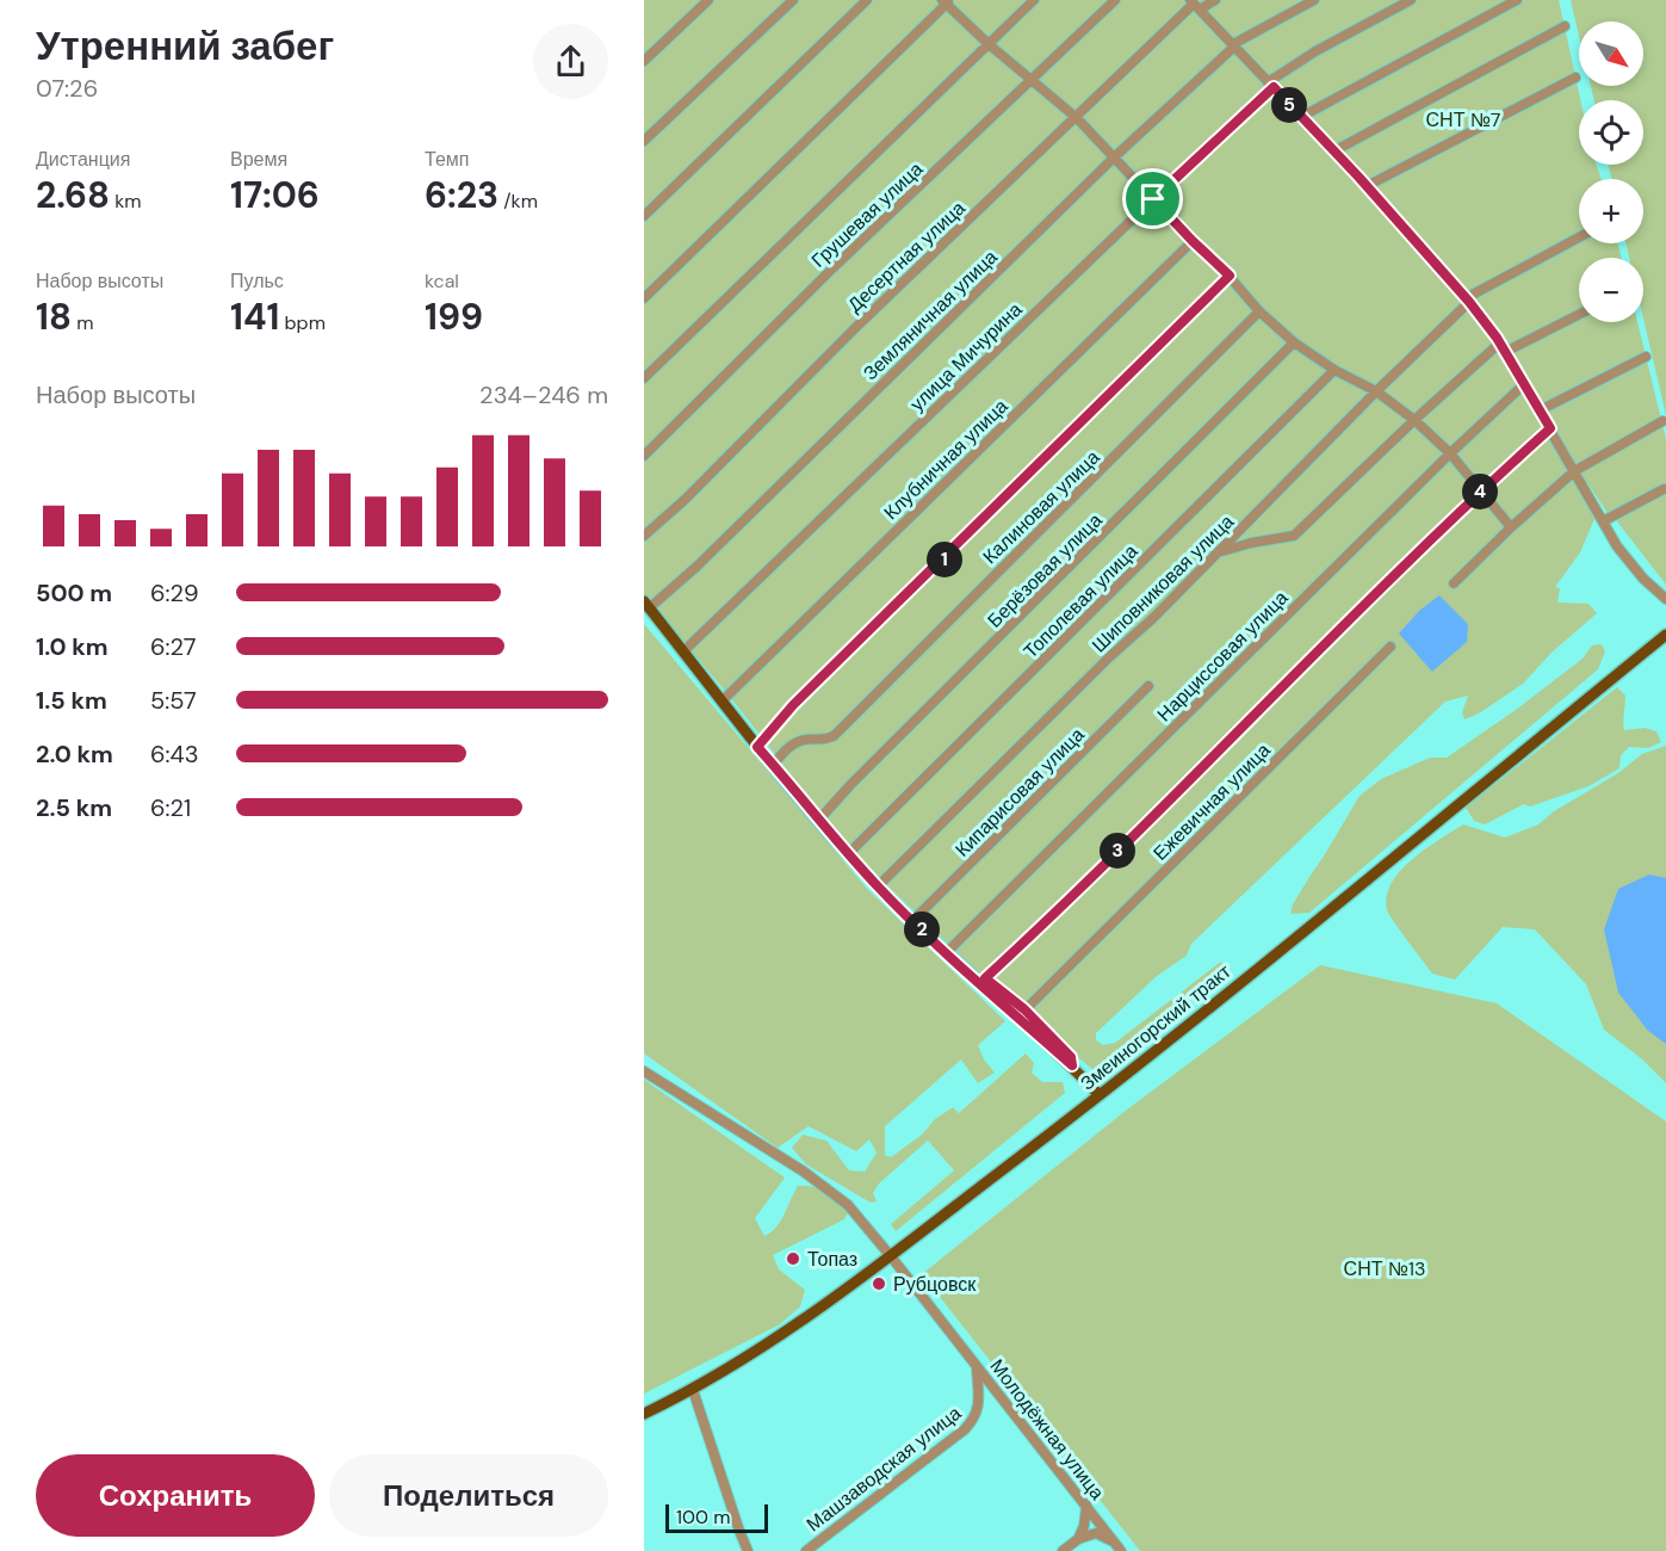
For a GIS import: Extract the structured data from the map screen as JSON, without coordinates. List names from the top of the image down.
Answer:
{
  "streets": {
    "main road": ["Змеиногорский тракт"],
    "street": [
      "Грушевая улица",
      "Десертная улица",
      "Земляничная улица",
      "улица Мичурина",
      "Клубничная улица",
      "Калиновая улица",
      "Берёзовая улица",
      "Шиповниковая улица",
      "Тополевая улица",
      "Нарциссовая улица",
      "Кипарисовая улица",
      "Ежевичная улица",
      "Молодёжная улица",
      "Машзаводская улица"
    ]
  },
  "crossings": [
    ["Змеиногорский тракт", "Молодёжная улица"],
    ["Молодёжная улица", "Машзаводская улица"]
  ],
  "parks": ["СНТ №7", "СНТ №13"],
  "places": ["Топаз", "Рубцовск"],
  "scale_bar": "100 m",
  "north": "bottom right",
  "page": {
    "heading": ["Утренний забег", "07:26"],
    "map_buttons": ["+", "−"],
    "pins": [
      "5",
      "4",
      "1",
      "3",
      "2"
    ],
    "stats": [
      ["Дистанция", "2.68 km"],
      ["Время", "17:06"],
      ["Темп", "6:23 /km"],
      ["Набор высоты", "18 m"],
      ["Пульс", "141 bpm"],
      ["kcal", "199"]
    ],
    "chart": ["Набор высоты", "234–246 m"],
    "list": [
      {
        "name": "500 m",
        "note": "6:29"
      },
      {
        "name": "1.0 km",
        "note": "6:27"
      },
      {
        "name": "1.5 km",
        "note": "5:57"
      },
      {
        "name": "2.0 km",
        "note": "6:43"
      },
      {
        "name": "2.5 km",
        "note": "6:21"
      }
    ],
    "buttons": ["Сохранить", "Поделиться"],
    "scale": "100 m"
  }
}
